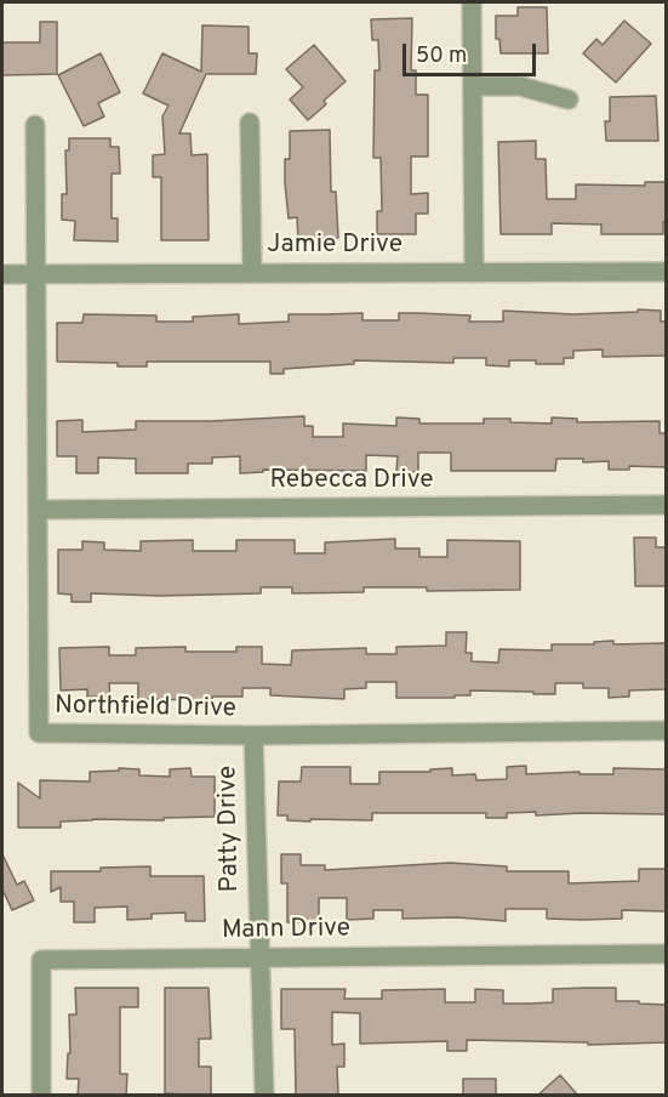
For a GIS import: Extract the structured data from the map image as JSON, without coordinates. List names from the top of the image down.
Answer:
{
  "streets": {
    "street": [
      "Jamie Drive",
      "Rebecca Drive",
      "Northfield Drive",
      "Patty Drive",
      "Mann Drive"
    ]
  },
  "crossings": [
    ["Jamie Drive", "Northfield Drive"],
    ["Rebecca Drive", "Northfield Drive"],
    ["Northfield Drive", "Patty Drive"],
    ["Patty Drive", "Mann Drive"]
  ],
  "scale_bar": "50 m"
}
